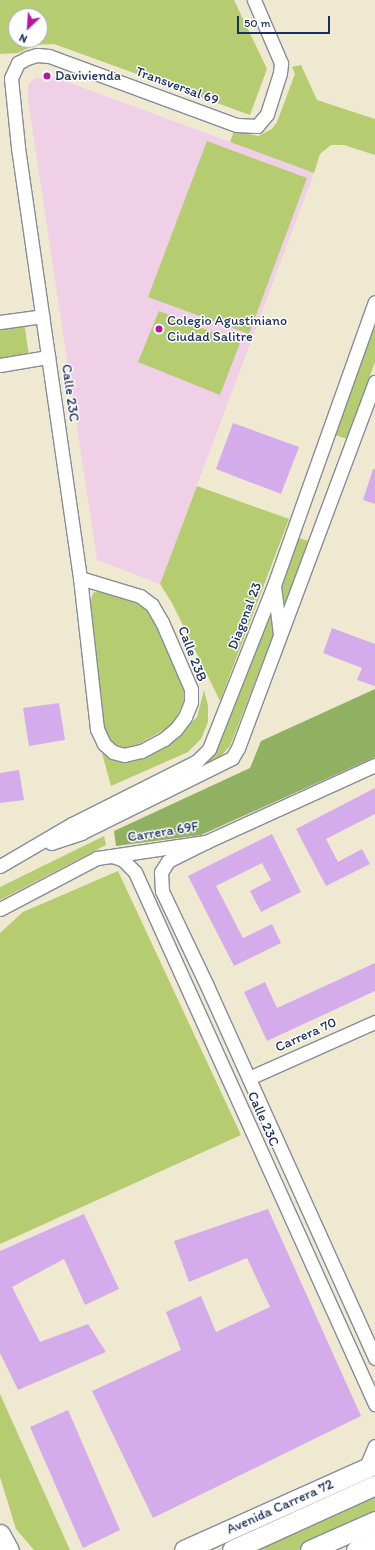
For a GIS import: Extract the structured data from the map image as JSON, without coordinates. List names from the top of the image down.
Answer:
{
  "streets": {
    "highway": ["Avenida Carrera 72"],
    "street": [
      "Transversal 69",
      "Calle 23C",
      "Diagonal 23",
      "Calle 23B",
      "Carrera 69F",
      "Carrera 70"
    ]
  },
  "crossings": [
    ["Transversal 69", "Calle 23C"],
    ["Calle 23C", "Calle 23B"],
    ["Calle 23C", "Carrera 69F"],
    ["Calle 23C", "Carrera 70"]
  ],
  "places": ["Davivienda", "Colegio Agustiniano Ciudad Salitre"],
  "scale_bar": "50 m",
  "north": "bottom left"
}
